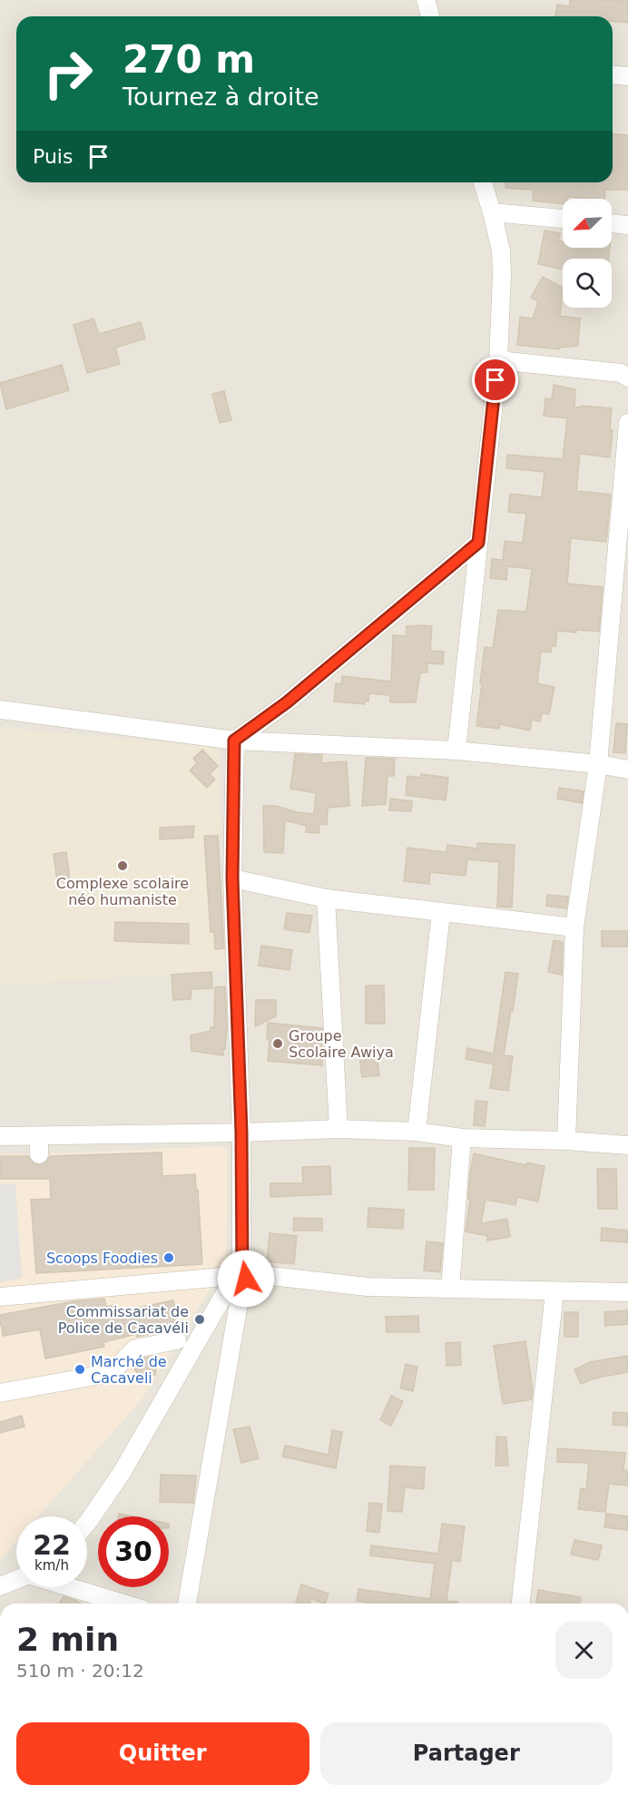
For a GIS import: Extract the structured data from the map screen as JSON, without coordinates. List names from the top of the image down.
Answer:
{
  "places": [
    "Complexe scolaire néo humaniste",
    "Groupe Scolaire Awiya",
    "Scoops Foodies",
    "Commissariat de Police de Cacavéli",
    "Marché de Cacaveli"
  ],
  "north": "bottom left",
  "page": {
    "turn": ["270 m", "Tournez à droite"],
    "then": "Puis",
    "speed": "22 km/h",
    "limit": "30",
    "heading": ["2 min", "510 m · 20:12"],
    "buttons": ["Quitter", "Partager"]
  }
}
